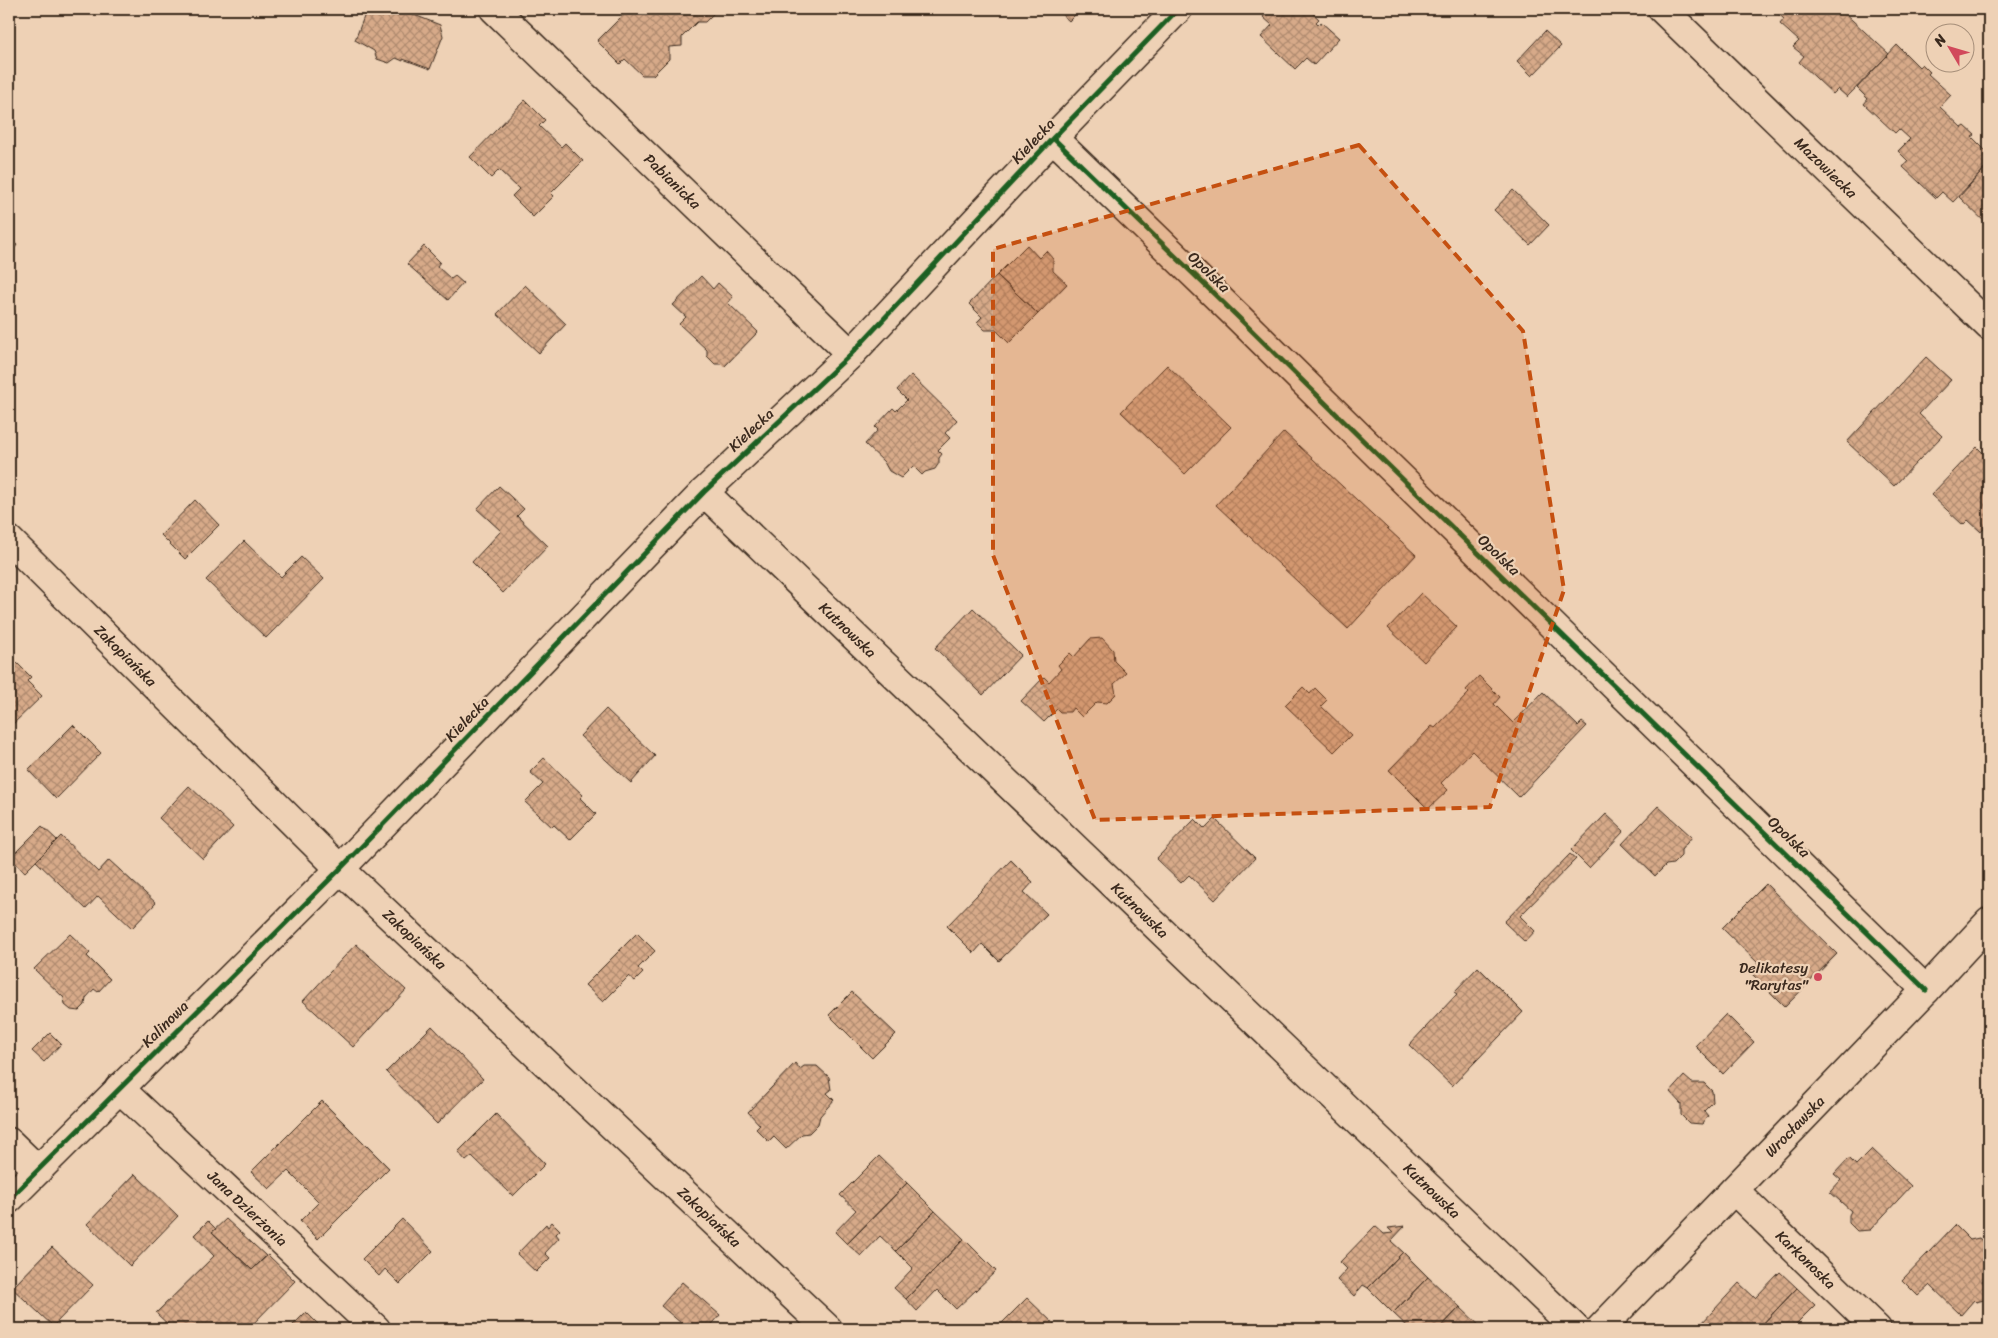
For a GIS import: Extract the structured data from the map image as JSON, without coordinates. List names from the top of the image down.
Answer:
{
  "streets": {
    "street": [
      "Kielecka",
      "Mazowiecka",
      "Pabianicka",
      "Opolska",
      "Kutnowska",
      "Zakopiańska",
      "Kalinowa",
      "Wrocławska",
      "Jana Dzierżonia",
      "Karkonoska"
    ]
  },
  "crossings": [
    ["Kielecka", "Pabianicka"],
    ["Kielecka", "Opolska"],
    ["Kielecka", "Kutnowska"],
    ["Kielecka", "Zakopiańska"],
    ["Kielecka", "Kalinowa"],
    ["Opolska", "Wrocławska"],
    ["Zakopiańska", "Kalinowa"],
    ["Kalinowa", "Jana Dzierżonia"],
    ["Wrocławska", "Karkonoska"]
  ],
  "places": ["Delikatesy \"Rarytas\""],
  "north": "top left"
}
